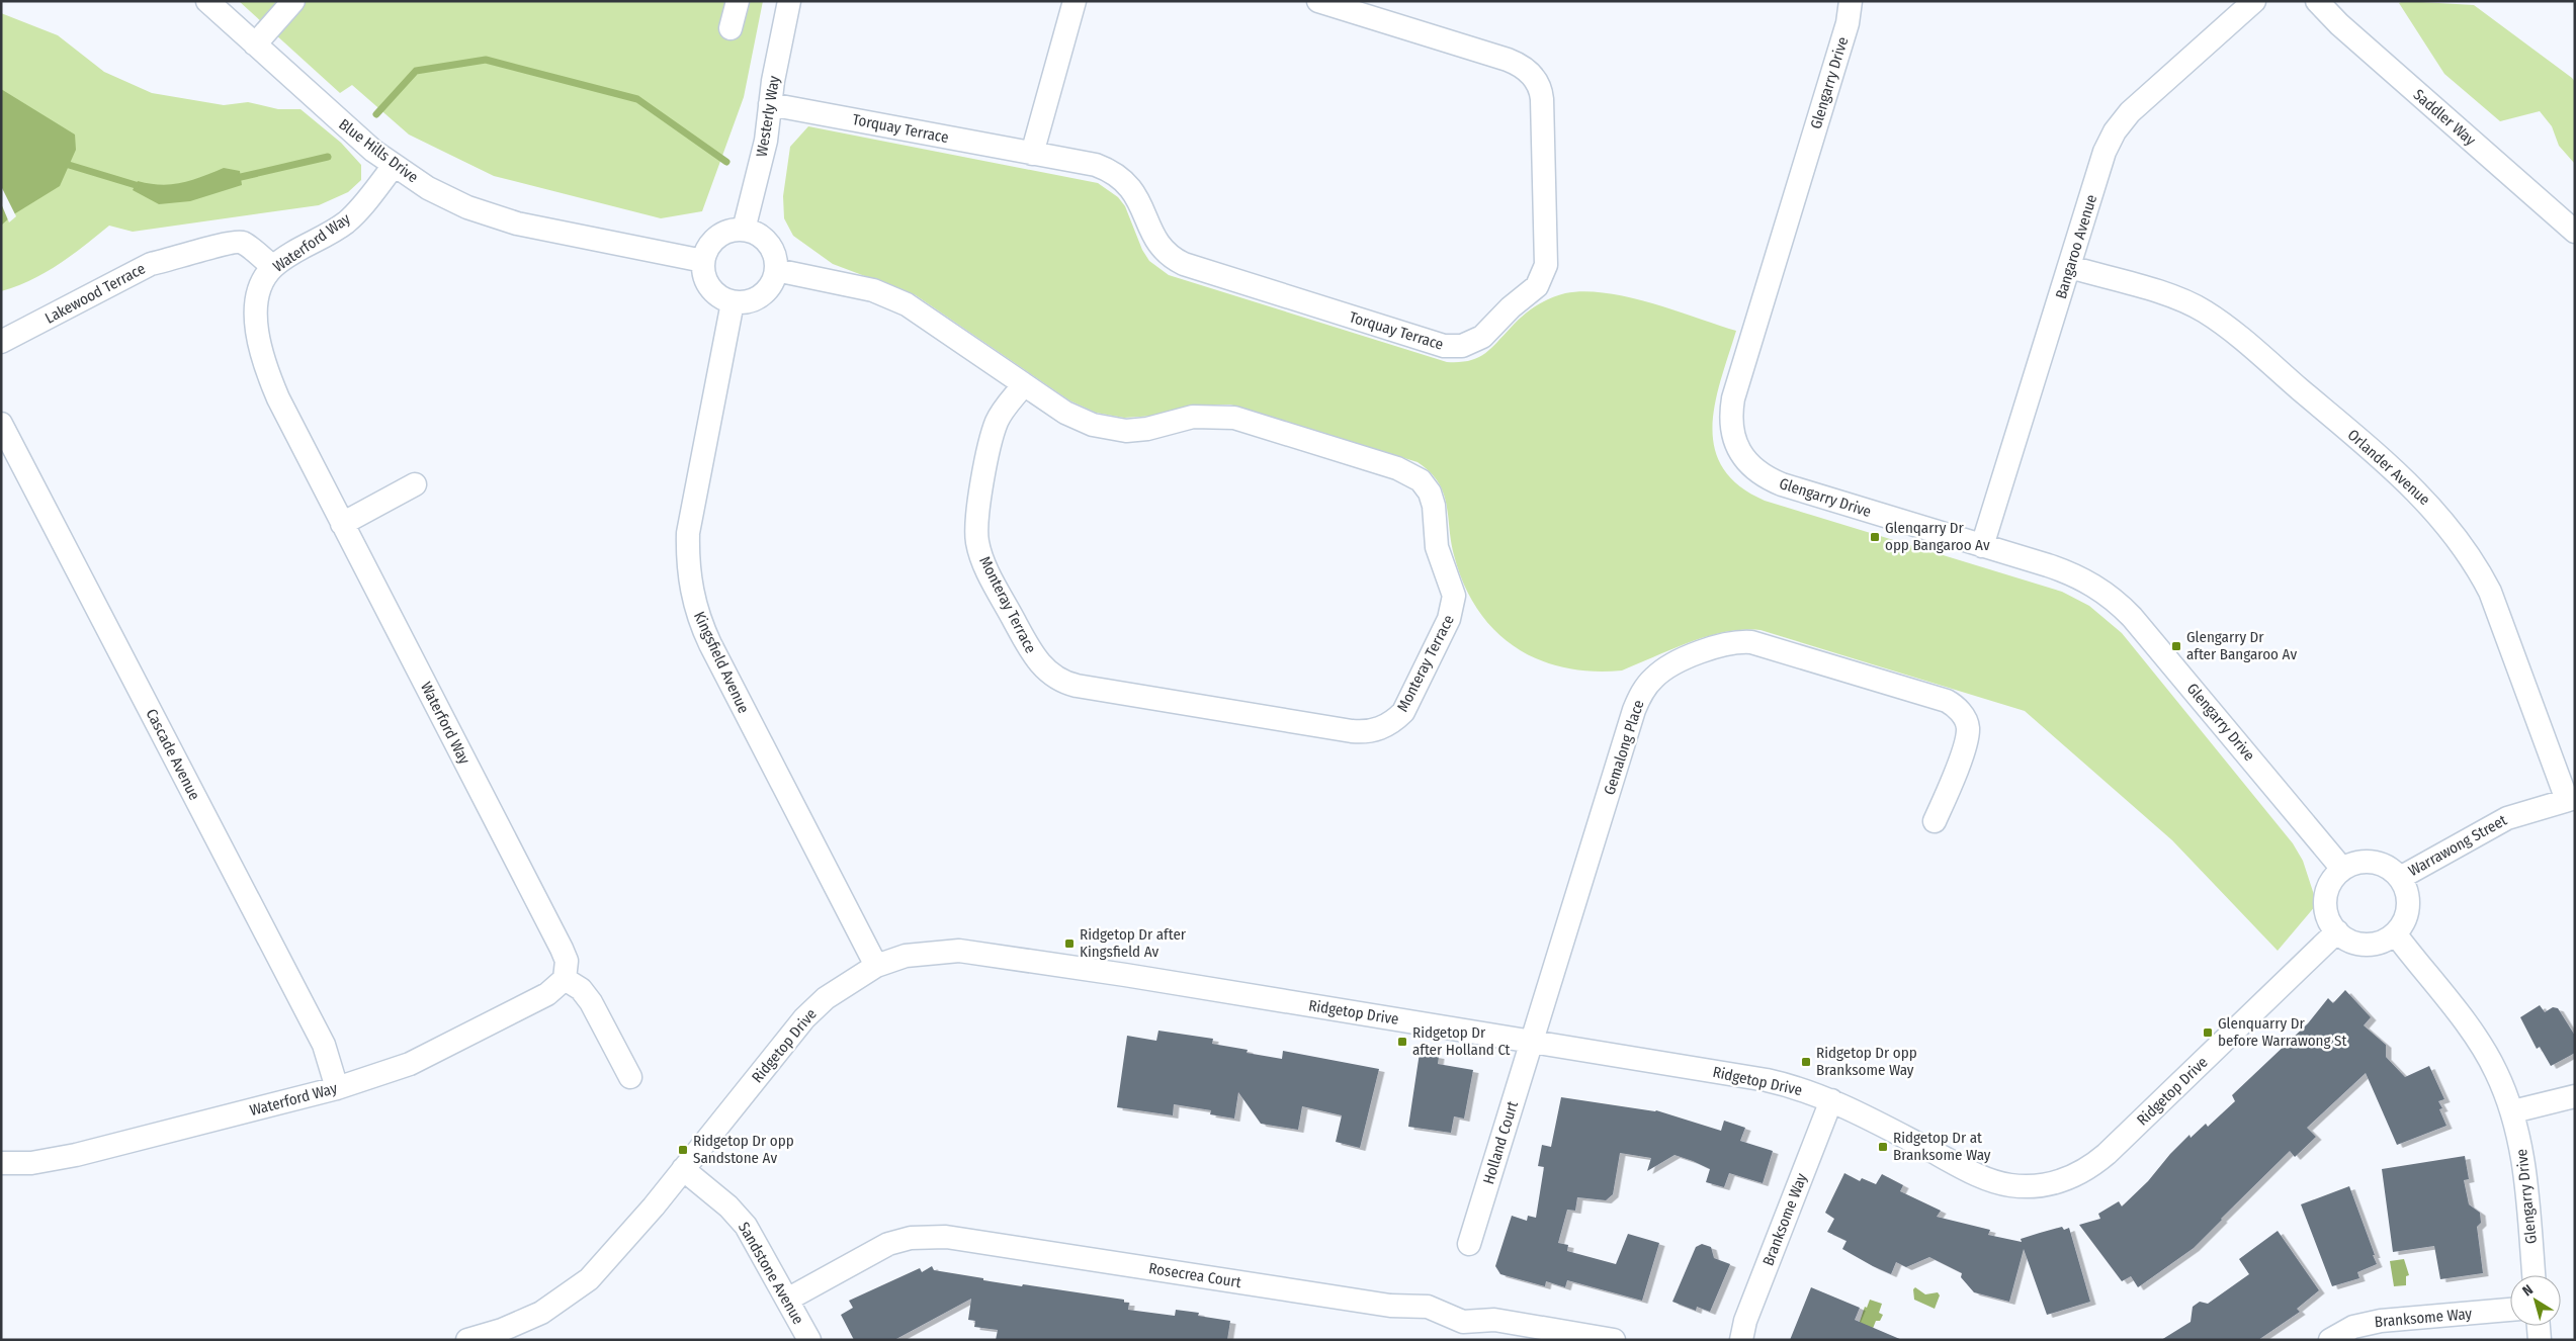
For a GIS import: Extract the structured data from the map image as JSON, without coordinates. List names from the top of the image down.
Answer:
{
  "streets": {
    "street": [
      "Glengarry Drive",
      "Westerly Way",
      "Saddler Way",
      "Torquay Terrace",
      "Blue Hills Drive",
      "Waterford Way",
      "Bangaroo Avenue",
      "Lakewood Terrace",
      "Orlander Avenue",
      "Monteray Terrace",
      "Kingsfield Avenue",
      "Gemalong Place",
      "Cascade Avenue",
      "Warrawong Street",
      "Ridgetop Drive",
      "Holland Court",
      "Branksome Way",
      "Sandstone Avenue",
      "Rosecrea Court"
    ]
  },
  "crossings": [
    ["Glengarry Drive", "Bangaroo Avenue"],
    ["Glengarry Drive", "Warrawong Street"],
    ["Glengarry Drive", "Ridgetop Drive"],
    ["Westerly Way", "Torquay Terrace"],
    ["Westerly Way", "Blue Hills Drive"],
    ["Westerly Way", "Monteray Terrace"],
    ["Westerly Way", "Kingsfield Avenue"],
    ["Blue Hills Drive", "Waterford Way"],
    ["Blue Hills Drive", "Monteray Terrace"],
    ["Blue Hills Drive", "Kingsfield Avenue"],
    ["Waterford Way", "Lakewood Terrace"],
    ["Waterford Way", "Cascade Avenue"],
    ["Bangaroo Avenue", "Orlander Avenue"],
    ["Orlander Avenue", "Warrawong Street"],
    ["Monteray Terrace", "Kingsfield Avenue"],
    ["Kingsfield Avenue", "Ridgetop Drive"],
    ["Gemalong Place", "Ridgetop Drive"],
    ["Gemalong Place", "Holland Court"],
    ["Warrawong Street", "Ridgetop Drive"],
    ["Ridgetop Drive", "Holland Court"],
    ["Ridgetop Drive", "Branksome Way"],
    ["Ridgetop Drive", "Sandstone Avenue"],
    ["Sandstone Avenue", "Rosecrea Court"]
  ],
  "places": {
    "transit": [
      "Glenqarry Dr opp Bangaroo Av",
      "Glengarry Dr after Bangaroo Av",
      "Ridgetop Dr after Kingsfield Av",
      "Glenquarry Dr before Warrawong St",
      "Ridgetop Dr after Holland Ct",
      "Ridgetop Dr opp Branksome Way",
      "Ridgetop Dr at Branksome Way",
      "Ridgetop Dr opp Sandstone Av"
    ]
  },
  "north": "top left"
}
